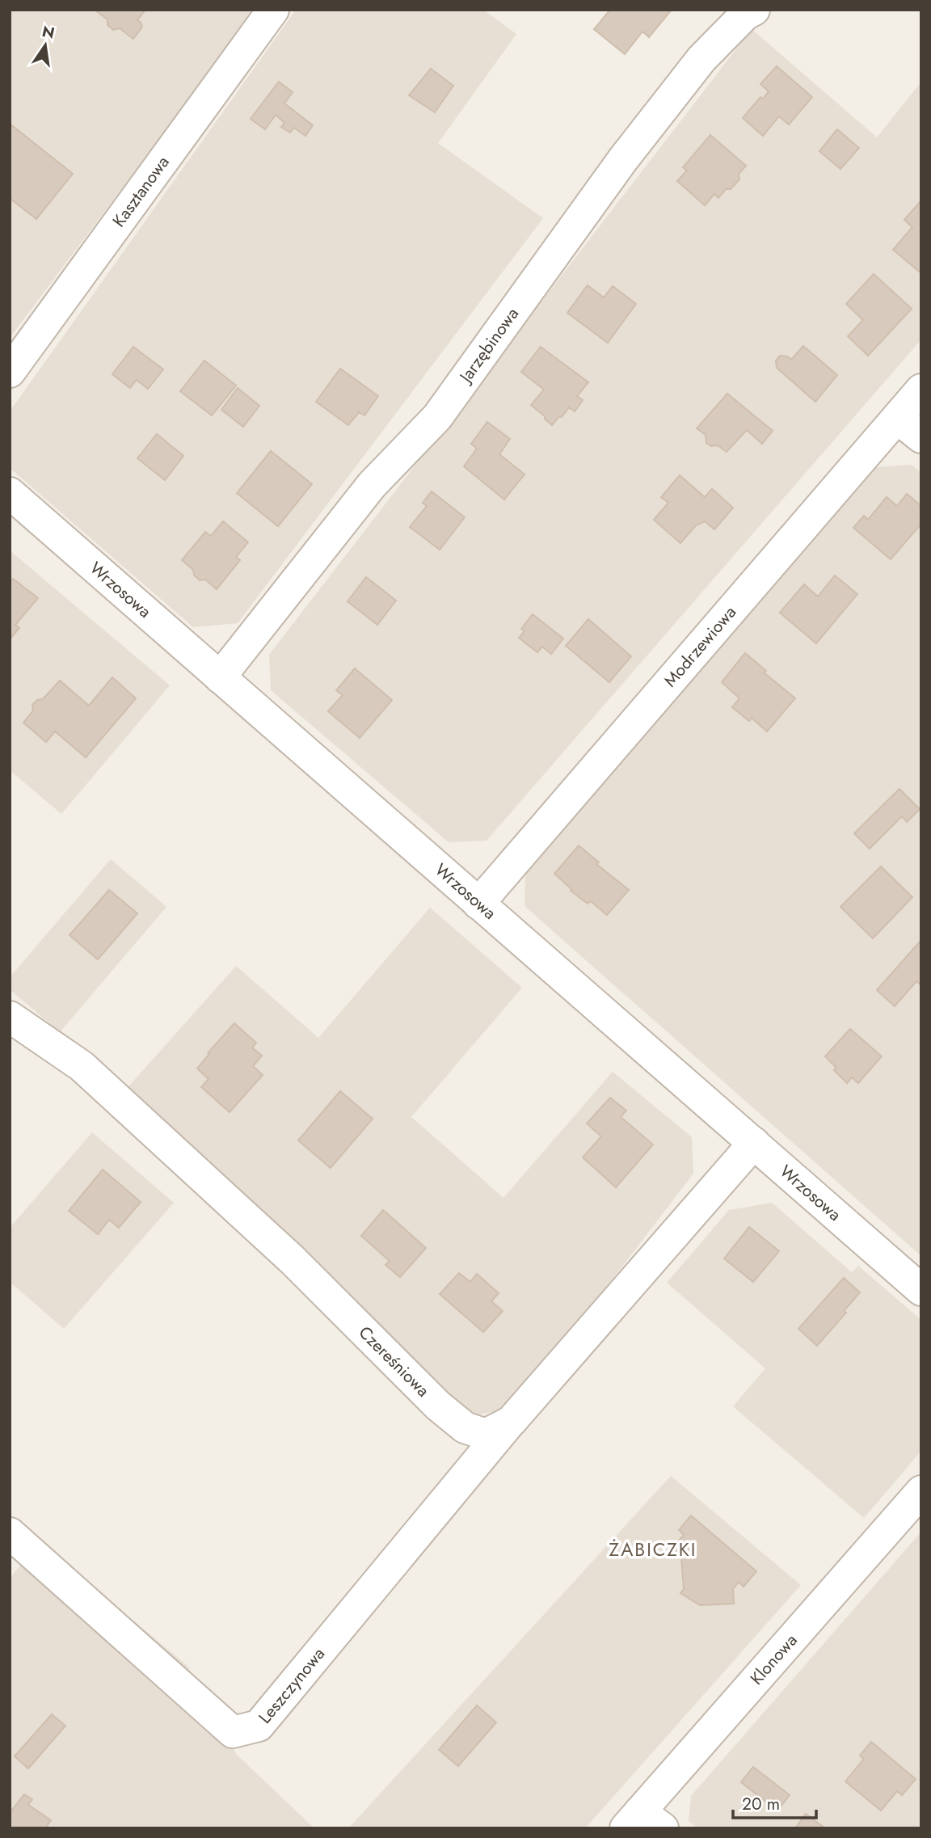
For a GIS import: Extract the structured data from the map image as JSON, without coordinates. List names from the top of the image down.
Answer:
{
  "streets": {
    "street": [
      "Kasztanowa",
      "Jarzębinowa",
      "Wrzosowa",
      "Modrzewiowa",
      "Czereśniowa",
      "Klonowa",
      "Leszczynowa"
    ]
  },
  "crossings": [
    ["Jarzębinowa", "Wrzosowa"],
    ["Wrzosowa", "Modrzewiowa"],
    ["Wrzosowa", "Czereśniowa"],
    ["Czereśniowa", "Leszczynowa"]
  ],
  "districts": ["ŻABICZKI"],
  "scale_bar": "20 m",
  "north": "top"
}
